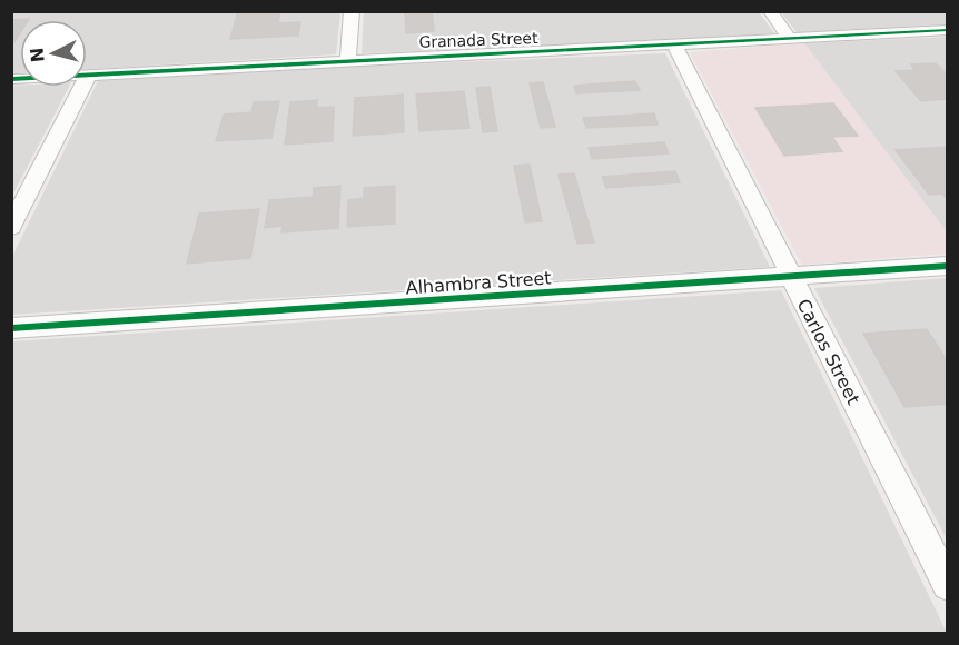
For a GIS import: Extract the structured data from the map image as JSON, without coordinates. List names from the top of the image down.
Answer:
{
  "streets": {
    "street": ["Granada Street", "Alhambra Street", "Carlos Street"]
  },
  "crossings": [
    ["Granada Street", "Carlos Street"],
    ["Alhambra Street", "Carlos Street"]
  ],
  "north": "left"
}
